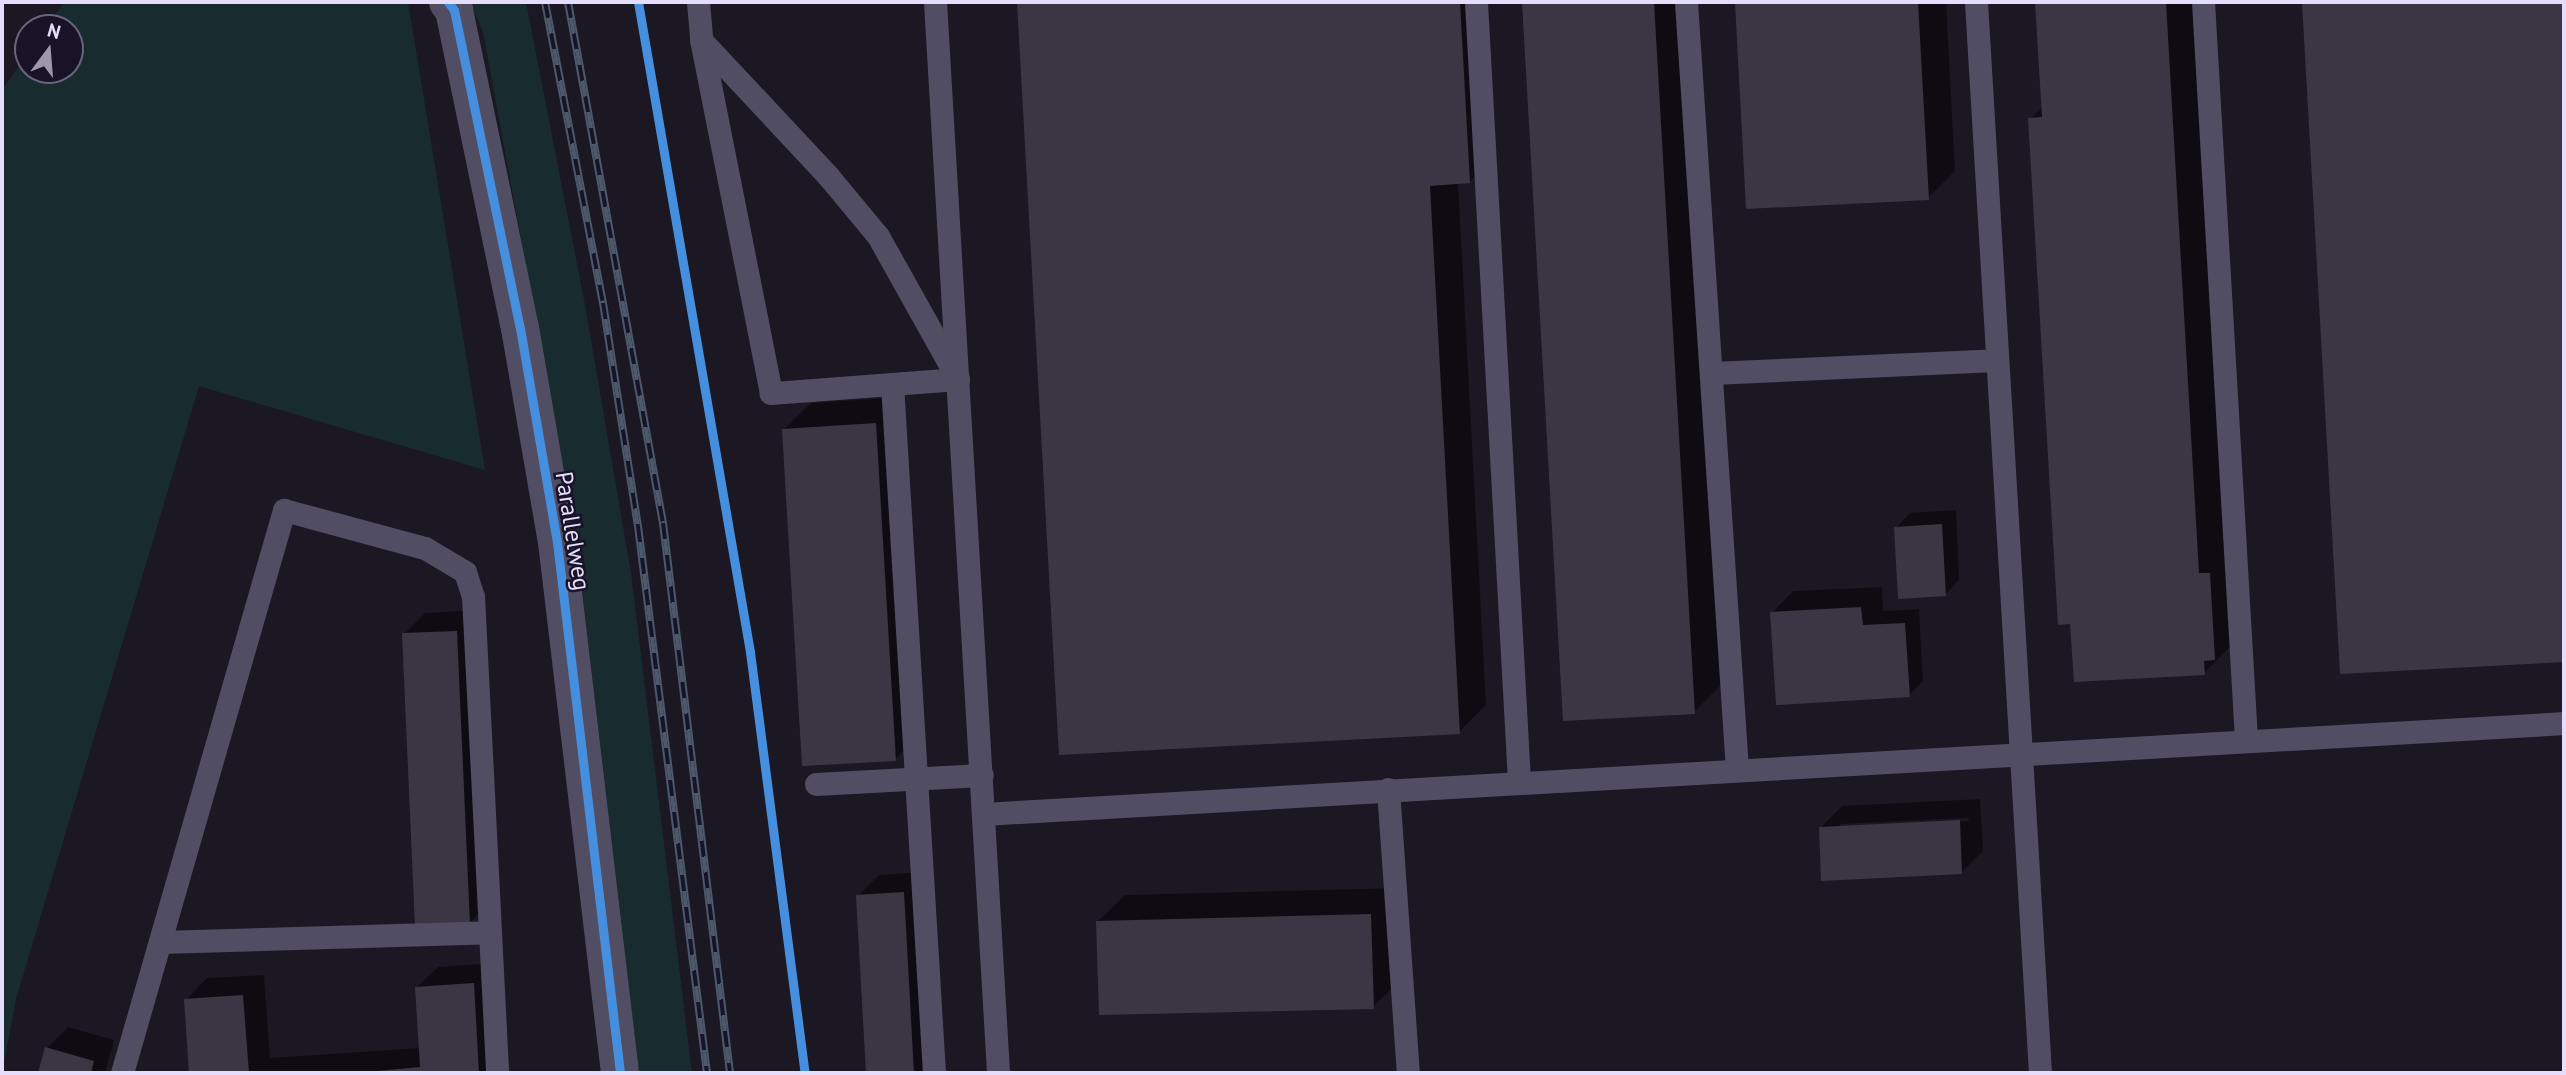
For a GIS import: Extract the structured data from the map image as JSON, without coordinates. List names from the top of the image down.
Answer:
{
  "streets": {
    "street": ["Parallelweg"]
  },
  "north": "top"
}
